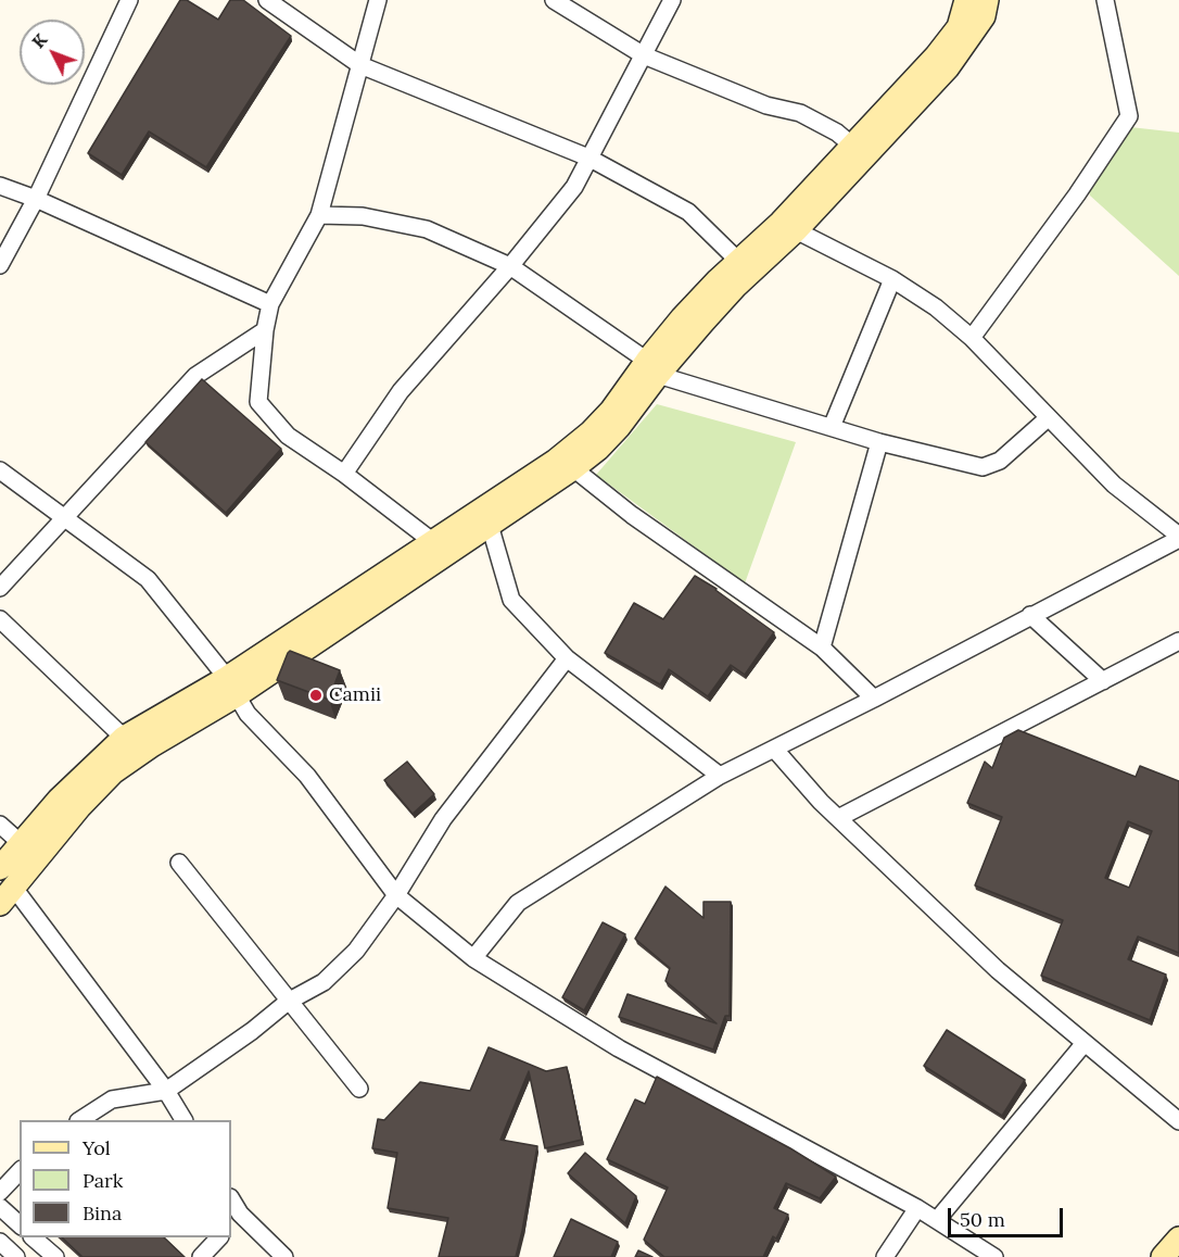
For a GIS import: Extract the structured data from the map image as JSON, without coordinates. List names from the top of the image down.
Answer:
{
  "places": ["Camii"],
  "legend": ["Yol", "Park", "Bina"],
  "scale_bar": "50 m",
  "north": "top left"
}
